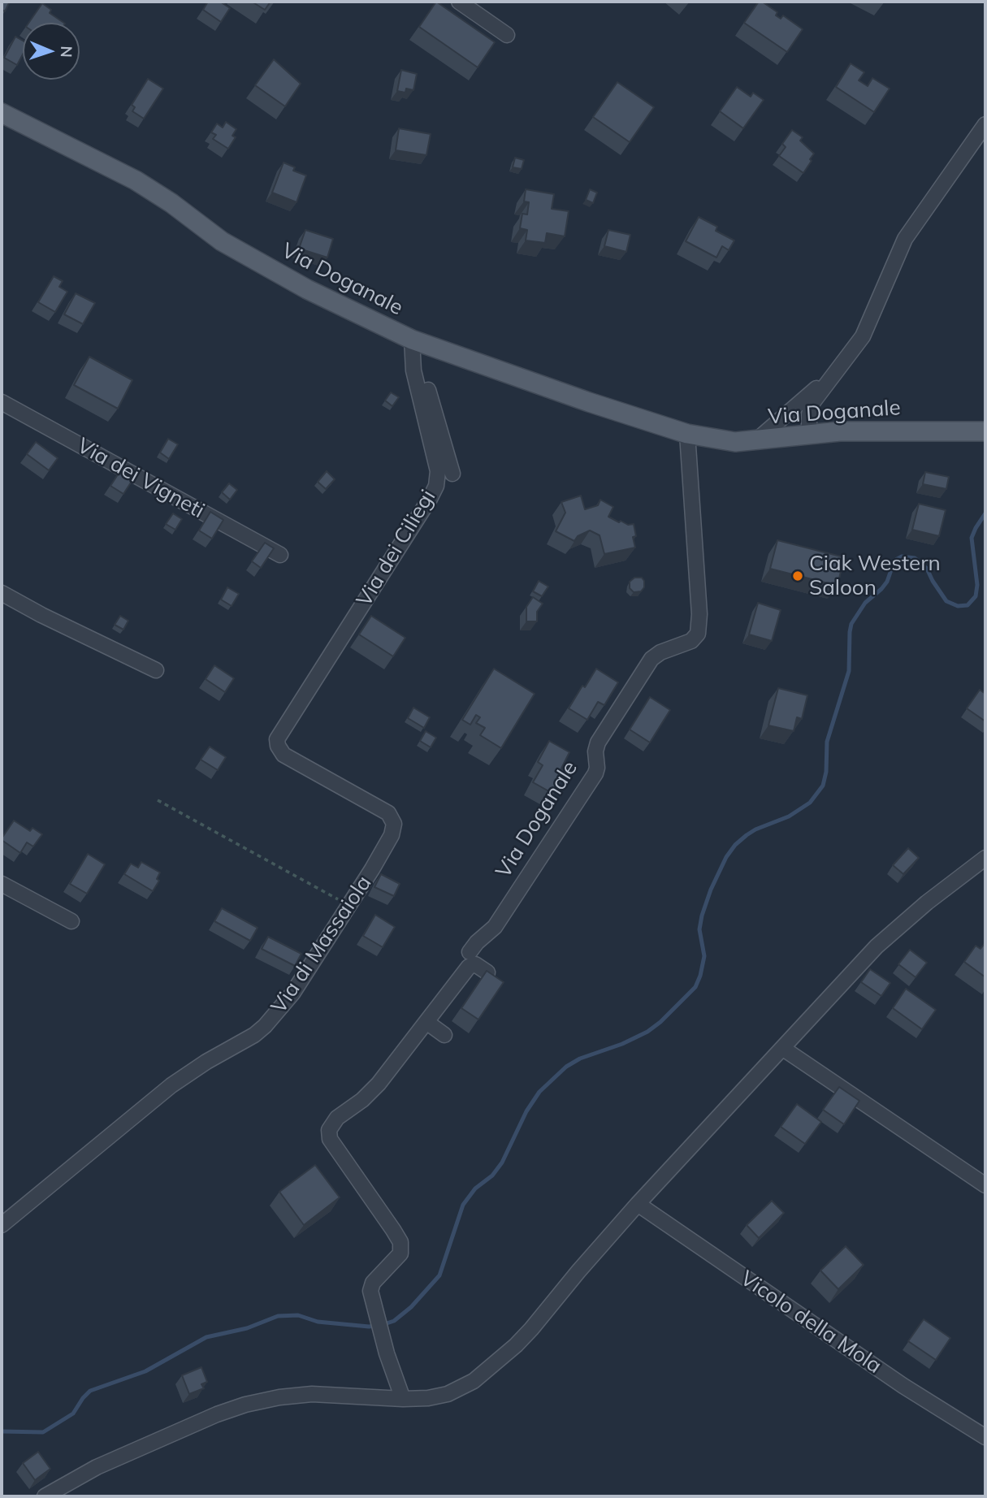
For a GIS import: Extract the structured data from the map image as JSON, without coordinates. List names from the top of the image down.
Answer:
{
  "streets": {
    "main road": ["Via Doganale"],
    "street": [
      "Via dei Vigneti",
      "Via dei Ciliegi",
      "Via di Massaiola",
      "Vicolo della Mola"
    ]
  },
  "crossings": [
    ["Via Doganale", "Via dei Ciliegi"],
    ["Via dei Ciliegi", "Via di Massaiola"]
  ],
  "places": ["Ciak Western Saloon"],
  "north": "right"
}
